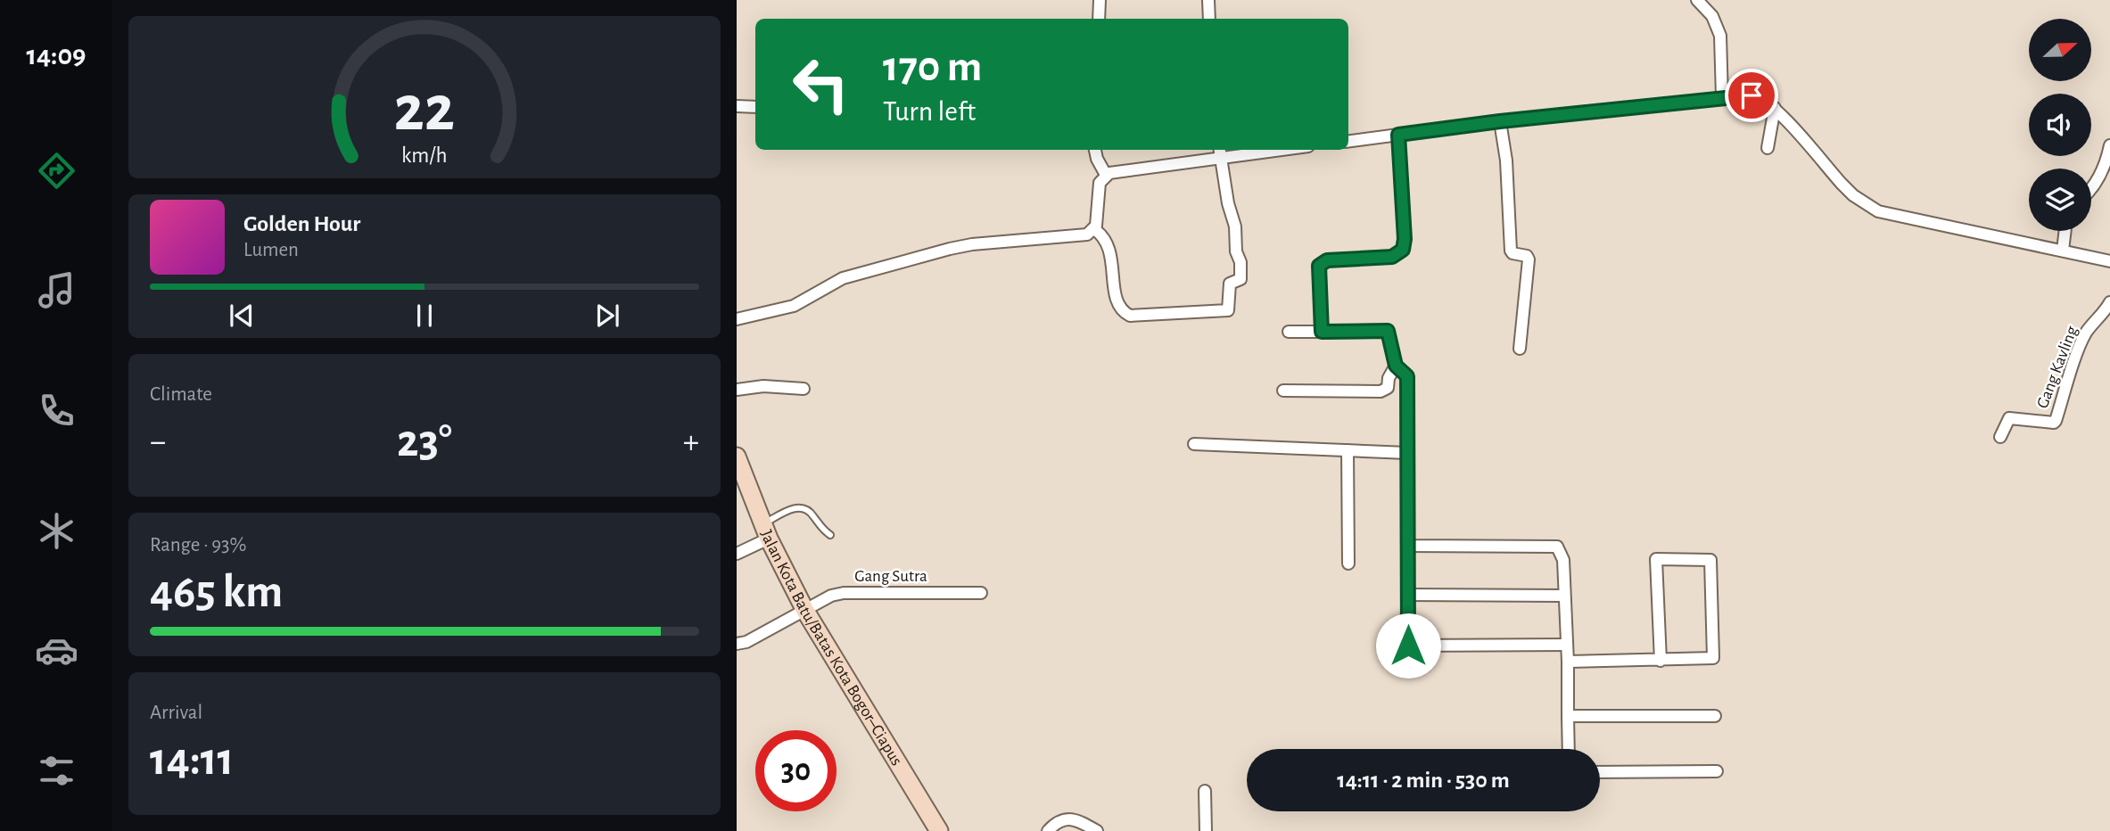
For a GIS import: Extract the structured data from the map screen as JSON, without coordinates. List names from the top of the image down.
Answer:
{
  "streets": {
    "main road": ["Jalan Kota Batu/Batas Kota Bogor–Ciapus"],
    "street": ["Gang Kavling", "Gang Sutra"]
  },
  "crossings": [
    ["Gang Sutra", "Jalan Kota Batu/Batas Kota Bogor–Ciapus"]
  ],
  "north": "right",
  "page": {
    "tabs": "14:09",
    "turn": ["170 m", "Turn left"],
    "song": ["Golden Hour", "Lumen"],
    "tile": [
      "Climate",
      ["Range · 93%", "465 km"],
      ["Arrival", "14:11"]
    ],
    "heat": ["−", "23°", "+"],
    "limit": "30",
    "trip": "14:11 · 2 min · 530 m",
    "gauge": ["22", "km/h"]
  }
}
